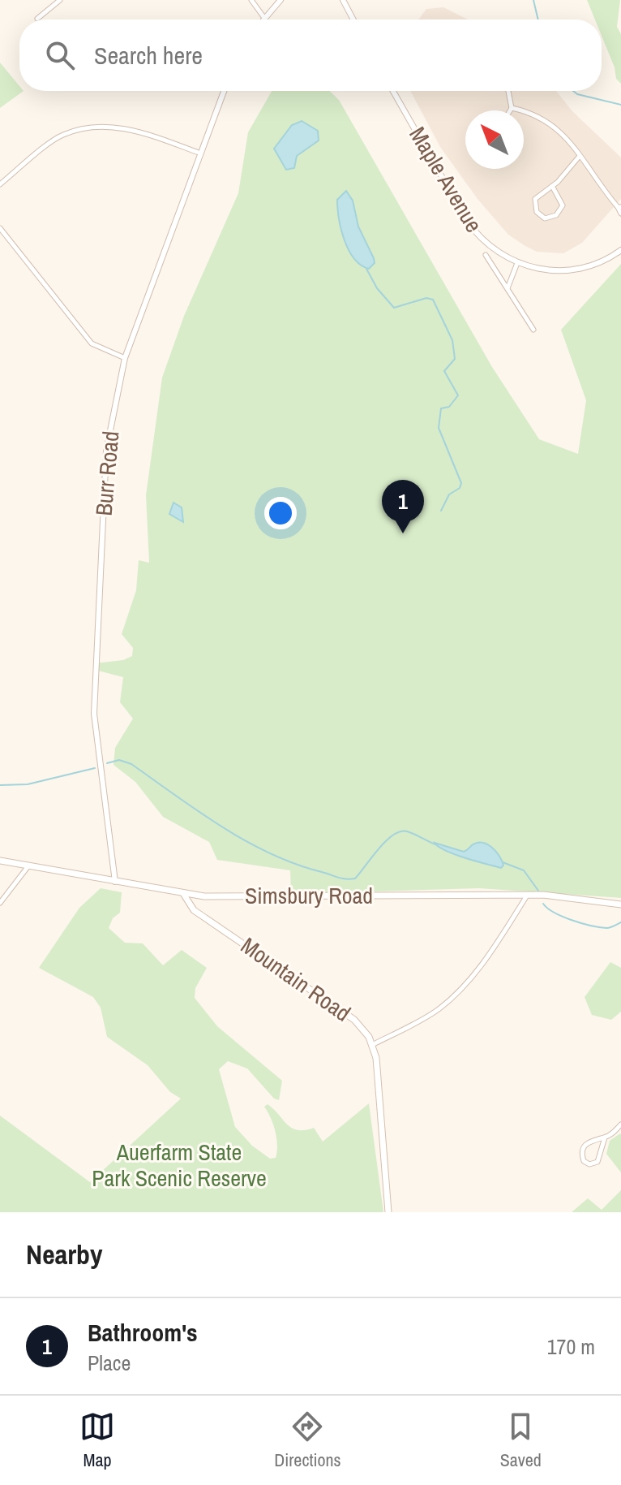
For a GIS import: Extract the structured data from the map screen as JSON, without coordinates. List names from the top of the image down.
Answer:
{
  "streets": {
    "main road": ["Simsbury Road", "Mountain Road"],
    "street": ["Maple Avenue", "Burr Road"]
  },
  "crossings": [
    ["Burr Road", "Simsbury Road"],
    ["Simsbury Road", "Mountain Road"]
  ],
  "parks": ["Auerfarm State Park Scenic Reserve"],
  "north": "top left",
  "page": {
    "search": "Search here",
    "pins": "1",
    "heading": "Nearby",
    "list": [
      {
        "mark": "1",
        "name": "Bathroom's",
        "note": "Place",
        "value": "170 m"
      }
    ],
    "nav": ["Map", "Directions", "Saved"]
  }
}
